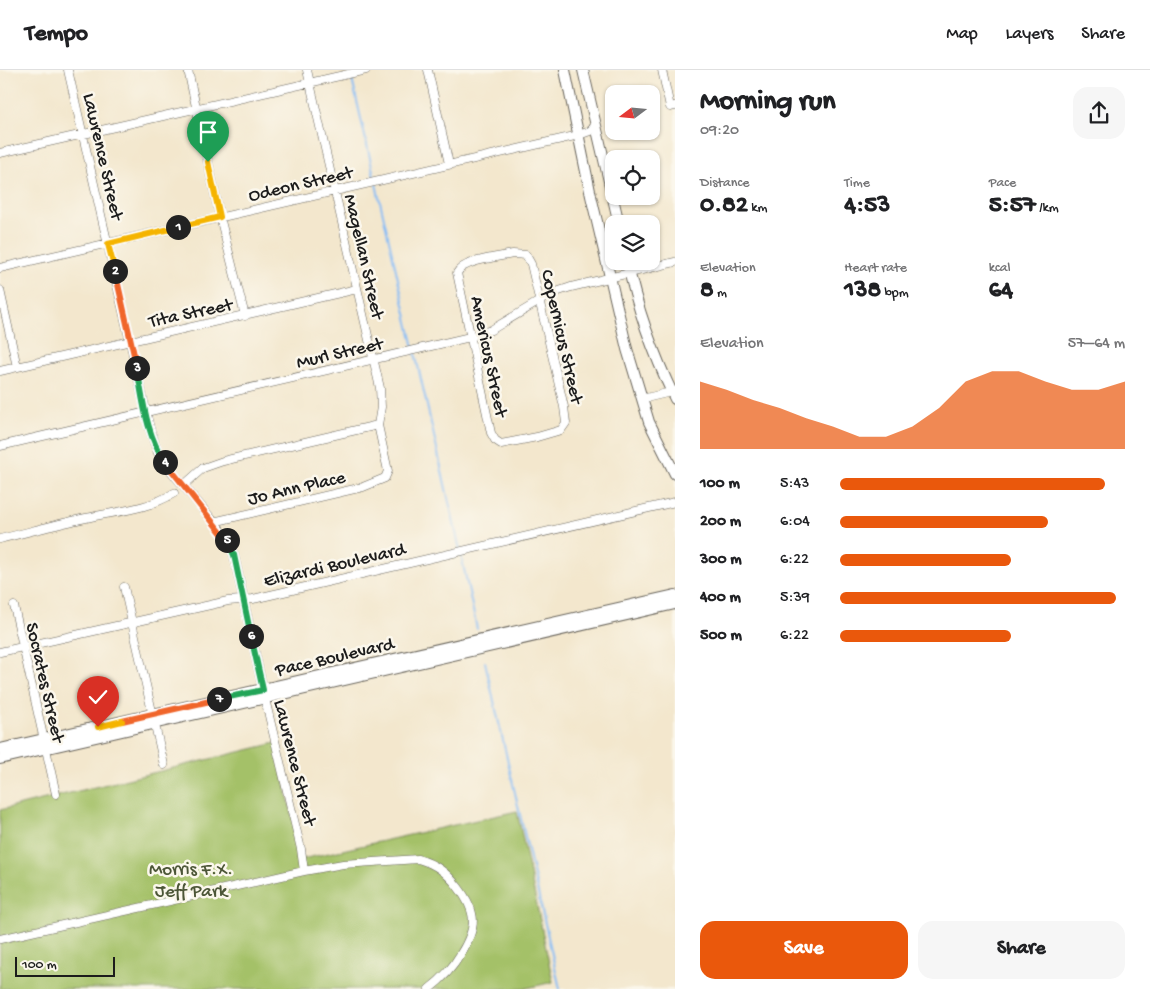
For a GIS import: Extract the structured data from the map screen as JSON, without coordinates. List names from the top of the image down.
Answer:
{
  "streets": {
    "street": [
      "Lawrence Street",
      "Odeon Street",
      "Magellan Street",
      "Tita Street",
      "Copernicus Street",
      "Murl Street",
      "Americus Street",
      "Jo Ann Place",
      "Elizardi Boulevard",
      "Pace Boulevard",
      "Socrates Street"
    ]
  },
  "crossings": [
    ["Lawrence Street", "Odeon Street"],
    ["Lawrence Street", "Tita Street"],
    ["Lawrence Street", "Murl Street"],
    ["Lawrence Street", "Jo Ann Place"],
    ["Lawrence Street", "Elizardi Boulevard"],
    ["Lawrence Street", "Pace Boulevard"],
    ["Odeon Street", "Magellan Street"],
    ["Magellan Street", "Tita Street"],
    ["Magellan Street", "Murl Street"],
    ["Magellan Street", "Jo Ann Place"],
    ["Copernicus Street", "Murl Street"],
    ["Copernicus Street", "Americus Street"],
    ["Murl Street", "Americus Street"],
    ["Elizardi Boulevard", "Socrates Street"],
    ["Pace Boulevard", "Socrates Street"]
  ],
  "parks": ["Morris F.X. Jeff Park"],
  "scale_bar": "100 m",
  "north": "left",
  "page": {
    "header": "Tempo",
    "nav": ["Map", "Layers", "Share"],
    "heading": ["Morning run", "09:20"],
    "stats": [
      ["Distance", "0.82 km"],
      ["Time", "4:53"],
      ["Pace", "5:57 /km"],
      ["Elevation", "8 m"],
      ["Heart rate", "138 bpm"],
      ["kcal", "64"]
    ],
    "pins": [
      "1",
      "2",
      "3",
      "4",
      "5",
      "6",
      "7"
    ],
    "chart": ["Elevation", "57–64 m"],
    "list": [
      {
        "name": "100 m",
        "note": "5:43"
      },
      {
        "name": "200 m",
        "note": "6:04"
      },
      {
        "name": "300 m",
        "note": "6:22"
      },
      {
        "name": "400 m",
        "note": "5:39"
      },
      {
        "name": "500 m",
        "note": "6:22"
      }
    ],
    "buttons": ["Save", "Share"],
    "scale": "100 m"
  }
}
